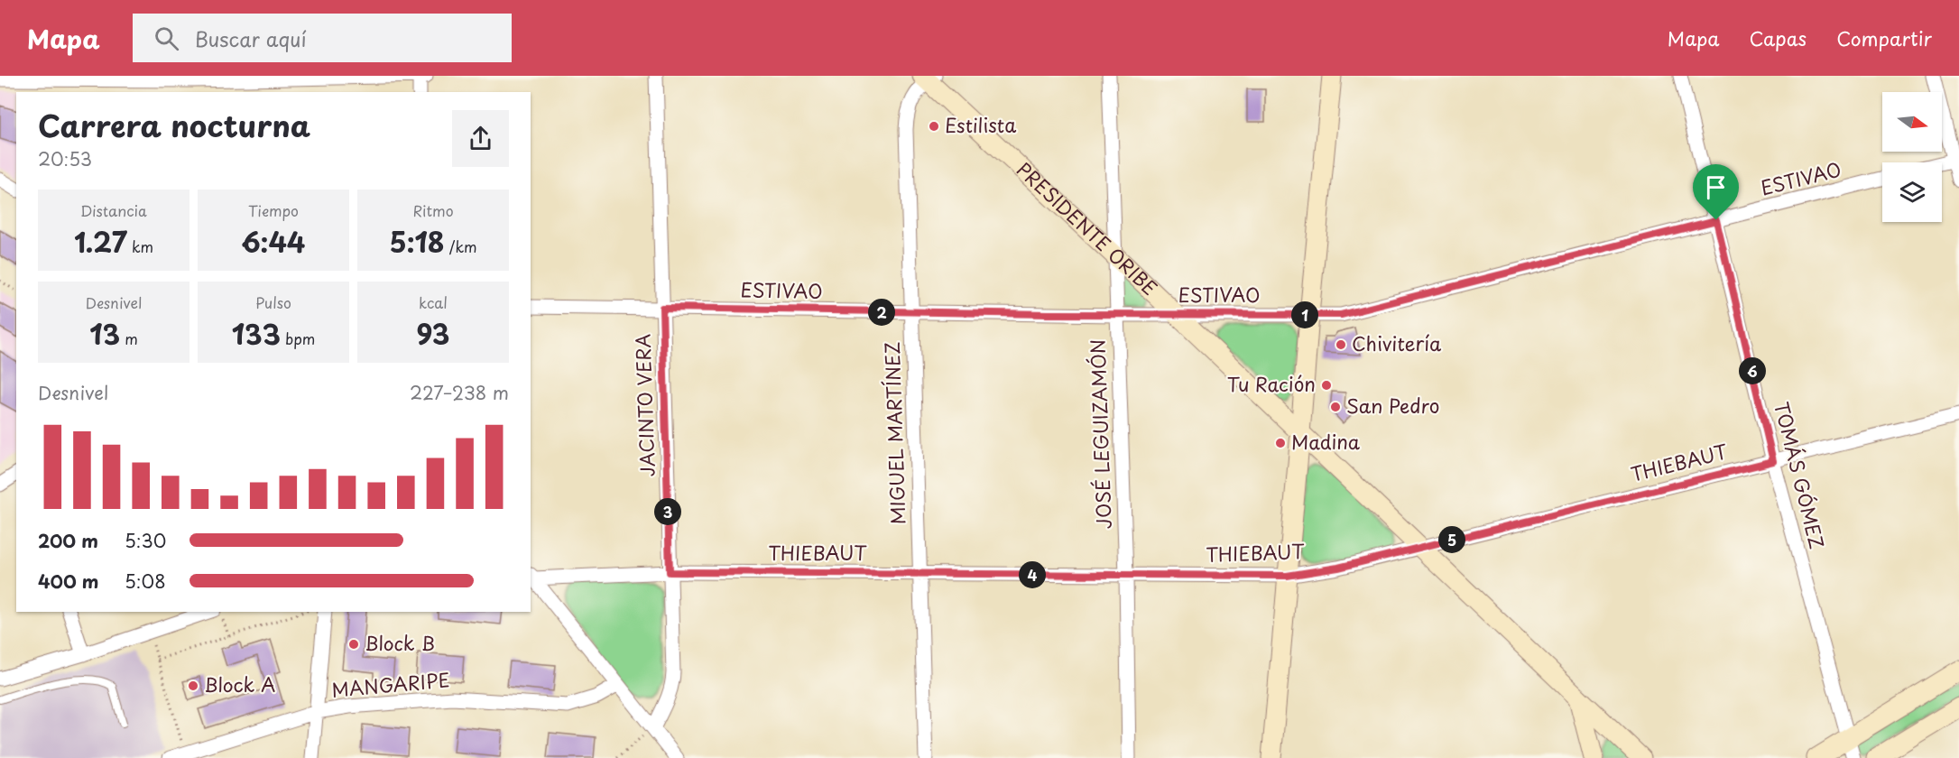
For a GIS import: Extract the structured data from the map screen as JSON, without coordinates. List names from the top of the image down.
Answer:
{
  "streets": {
    "street": [
      "ESTIVAO",
      "PRESIDENTE ORIBE",
      "JACINTO VERA",
      "MIGUEL MARTÍNEZ",
      "JOSÉ LEGUIZAMÓN",
      "THIEBAUT",
      "TOMÁS GÓMEZ",
      "MANGARIPE"
    ]
  },
  "crossings": [
    ["ESTIVAO", "PRESIDENTE ORIBE"],
    ["ESTIVAO", "JACINTO VERA"],
    ["ESTIVAO", "MIGUEL MARTÍNEZ"],
    ["ESTIVAO", "JOSÉ LEGUIZAMÓN"],
    ["ESTIVAO", "TOMÁS GÓMEZ"],
    ["PRESIDENTE ORIBE", "MIGUEL MARTÍNEZ"],
    ["PRESIDENTE ORIBE", "JOSÉ LEGUIZAMÓN"],
    ["PRESIDENTE ORIBE", "THIEBAUT"],
    ["JACINTO VERA", "THIEBAUT"],
    ["MIGUEL MARTÍNEZ", "THIEBAUT"],
    ["JOSÉ LEGUIZAMÓN", "THIEBAUT"],
    ["THIEBAUT", "TOMÁS GÓMEZ"]
  ],
  "places": [
    "Estilista",
    "Chivitería",
    "Tu Ración",
    "San Pedro",
    "Madina",
    "Block B",
    "Block A"
  ],
  "north": "right",
  "page": {
    "header": "Mapa",
    "search": "Buscar aquí",
    "nav": ["Mapa", "Capas", "Compartir"],
    "heading": ["Carrera nocturna", "20:53"],
    "stats": [
      ["Distancia", "1.27 km"],
      ["Tiempo", "6:44"],
      ["Ritmo", "5:18 /km"],
      ["Desnivel", "13 m"],
      ["Pulso", "133 bpm"],
      ["kcal", "93"]
    ],
    "pins": [
      "2",
      "1",
      "6",
      "3",
      "5",
      "4"
    ],
    "chart": ["Desnivel", "227–238 m"],
    "list": [
      {
        "name": "200 m",
        "note": "5:30"
      },
      {
        "name": "400 m",
        "note": "5:08"
      }
    ]
  }
}
